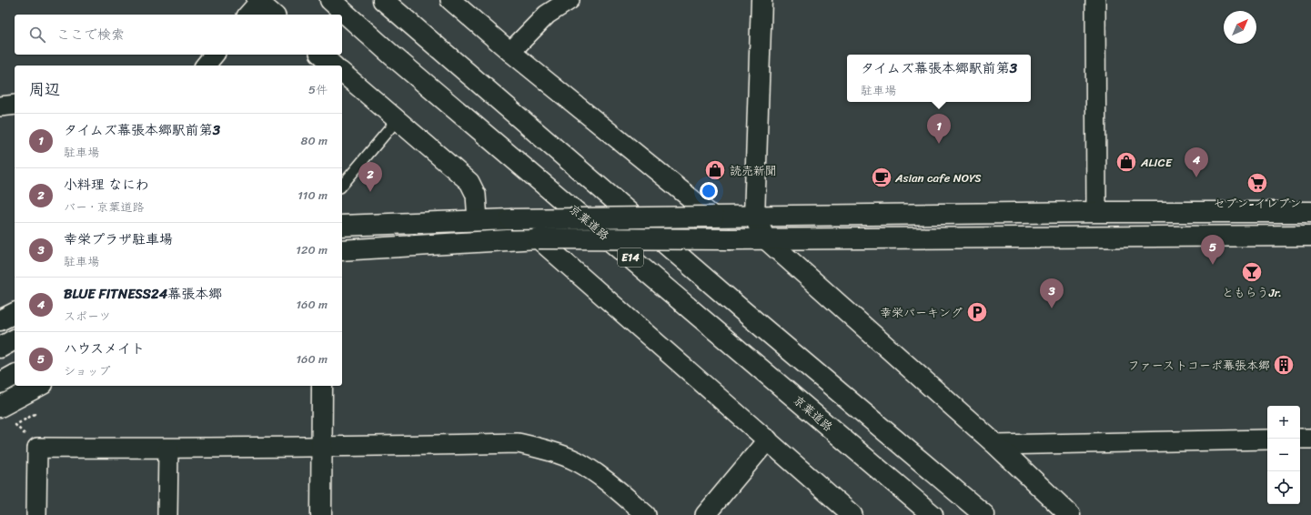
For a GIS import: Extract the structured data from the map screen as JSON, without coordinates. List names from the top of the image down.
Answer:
{
  "streets": {
    "main road": ["京葉道路", "E14"]
  },
  "places": {
    "shop": ["ALICE", "読売新聞"],
    "cafe": ["Asian cafe NOYS"],
    "supermarket": ["セブン-イレブン"],
    "bar": ["ともらうJr."],
    "parking": ["幸栄パーキング"],
    "building": ["ファーストコーポ幕張本郷"]
  },
  "north": "top right",
  "page": {
    "search": "ここで検索",
    "popup": ["タイムズ幕張本郷駅前第3", "駐車場"],
    "heading": ["周辺", "5件"],
    "list": [
      {
        "mark": "1",
        "name": "タイムズ幕張本郷駅前第3",
        "note": "駐車場",
        "value": "80 m"
      },
      {
        "mark": "2",
        "name": "小料理 なにわ",
        "note": "バー · 京葉道路",
        "value": "110 m"
      },
      {
        "mark": "3",
        "name": "幸栄プラザ駐車場",
        "note": "駐車場",
        "value": "120 m"
      },
      {
        "mark": "4",
        "name": "BLUE FITNESS24幕張本郷",
        "note": "スポーツ",
        "value": "160 m"
      },
      {
        "mark": "5",
        "name": "ハウスメイト",
        "note": "ショップ",
        "value": "160 m"
      }
    ],
    "pins": [
      "1",
      "4",
      "2",
      "5",
      "3"
    ],
    "map_buttons": ["+", "−"]
  }
}
